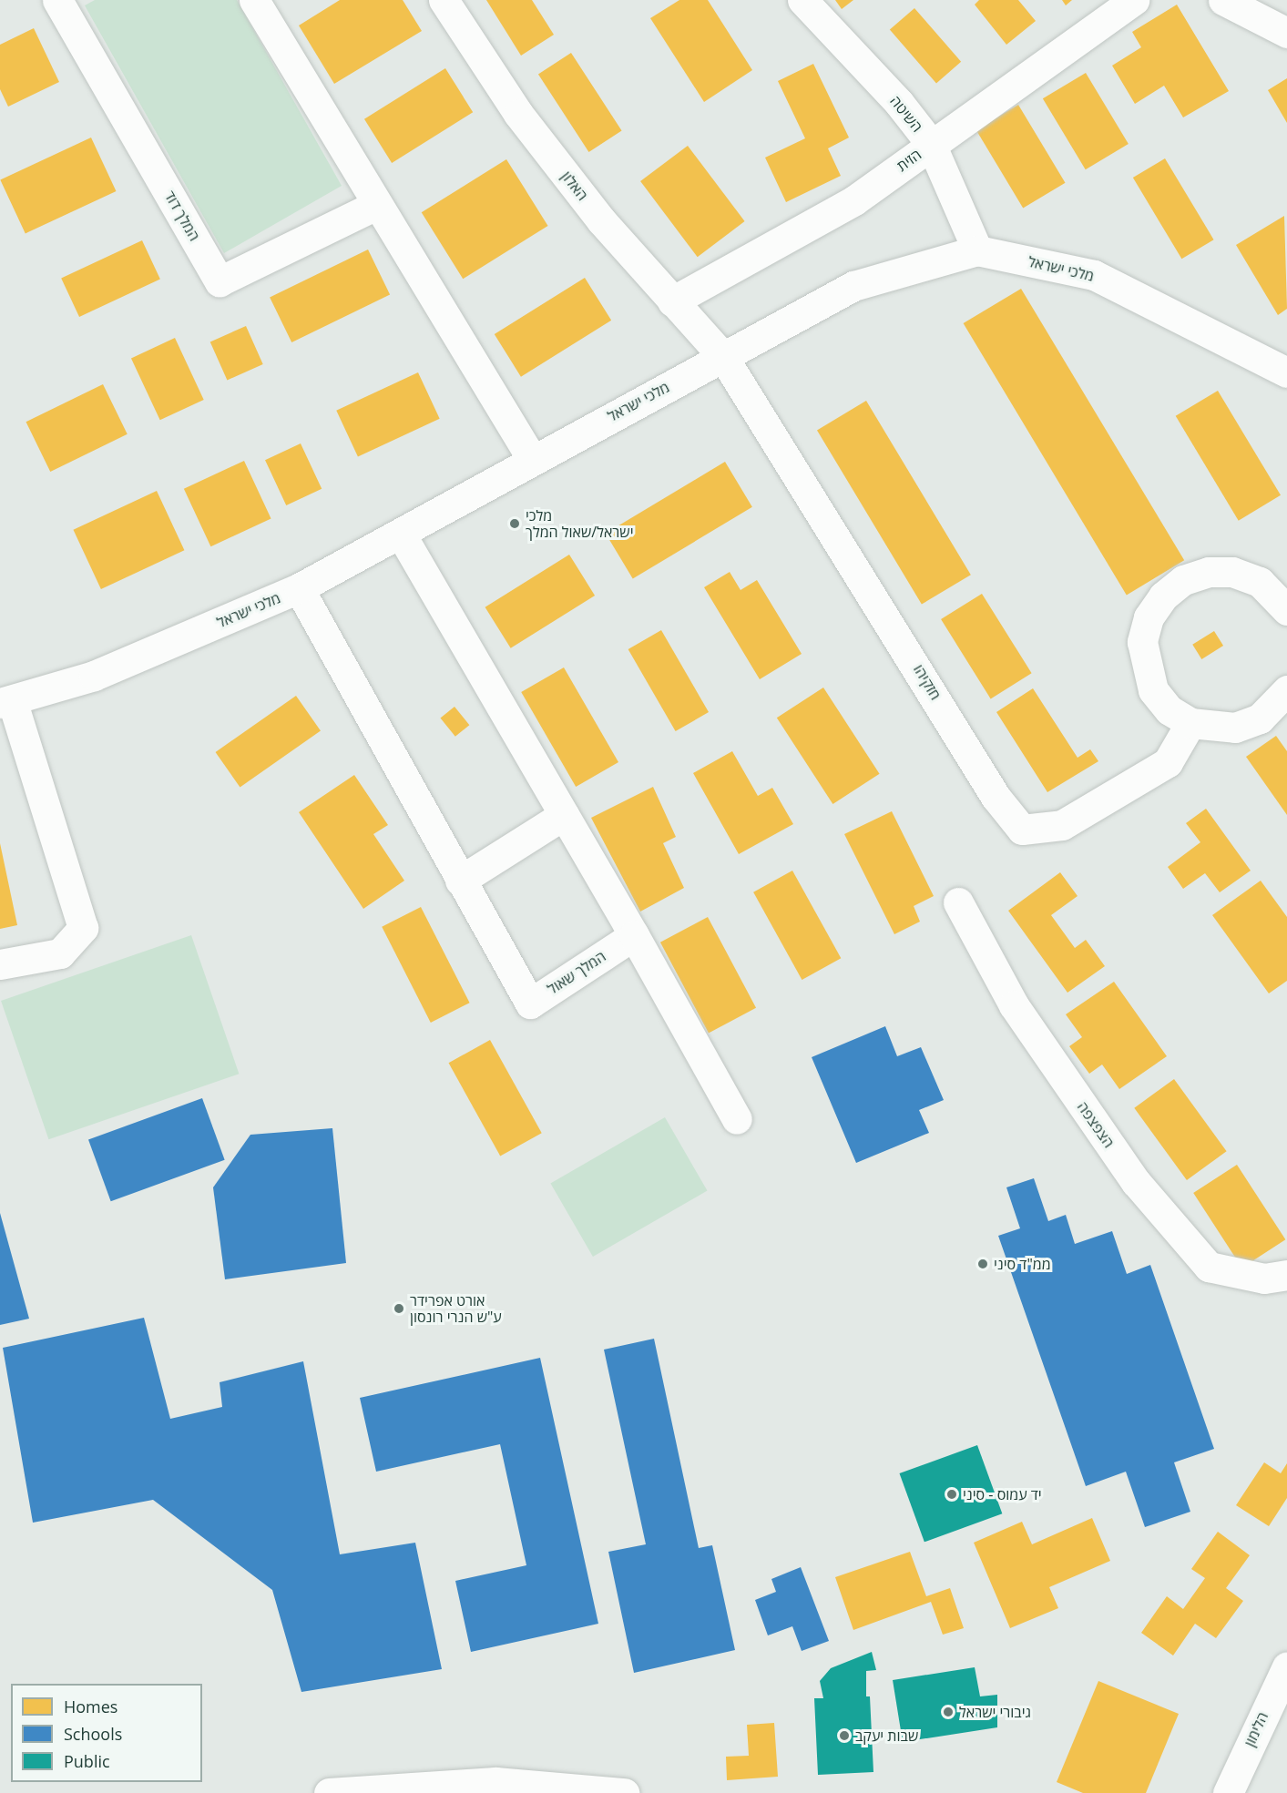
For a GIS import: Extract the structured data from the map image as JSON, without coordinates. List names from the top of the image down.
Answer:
{
  "streets": {
    "street": [
      "השיטה",
      "הזית",
      "האלון",
      "המלך דוד",
      "מלכי ישראל",
      "חזקיהו",
      "המלך שאול",
      "הצפצפה",
      "הלימון"
    ]
  },
  "crossings": [
    ["השיטה", "הזית"],
    ["השיטה", "מלכי ישראל"],
    ["הזית", "האלון"],
    ["האלון", "מלכי ישראל"],
    ["האלון", "חזקיהו"],
    ["מלכי ישראל", "חזקיהו"],
    ["מלכי ישראל", "המלך שאול"]
  ],
  "places": [
    "מלכי ישראל/שאול המלך",
    "ממ\"ד סיני",
    "אורט אפרידר ע\"ש הנרי רונסון",
    "יד עמוס - סיני",
    "גיבורי ישראל",
    "שבות יעקב"
  ],
  "legend": ["Homes", "Schools", "Public"]
}
